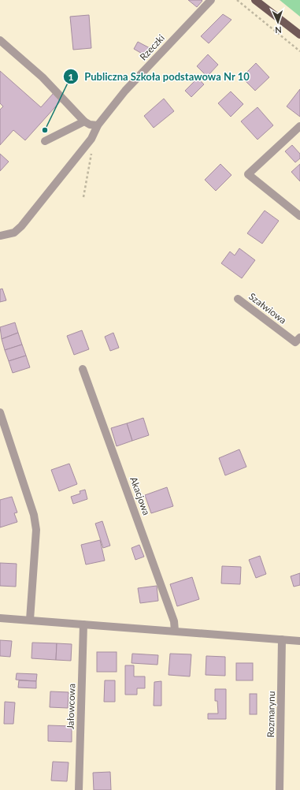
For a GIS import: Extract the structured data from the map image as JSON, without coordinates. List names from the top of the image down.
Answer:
{
  "streets": {
    "street": [
      "Rzeczki",
      "Szałwiowa",
      "Akacjowa",
      "Jałowcowa",
      "Rozmarynu"
    ]
  },
  "places": ["Publiczna Szkoła podstawowa Nr 10"],
  "north": "bottom"
}
